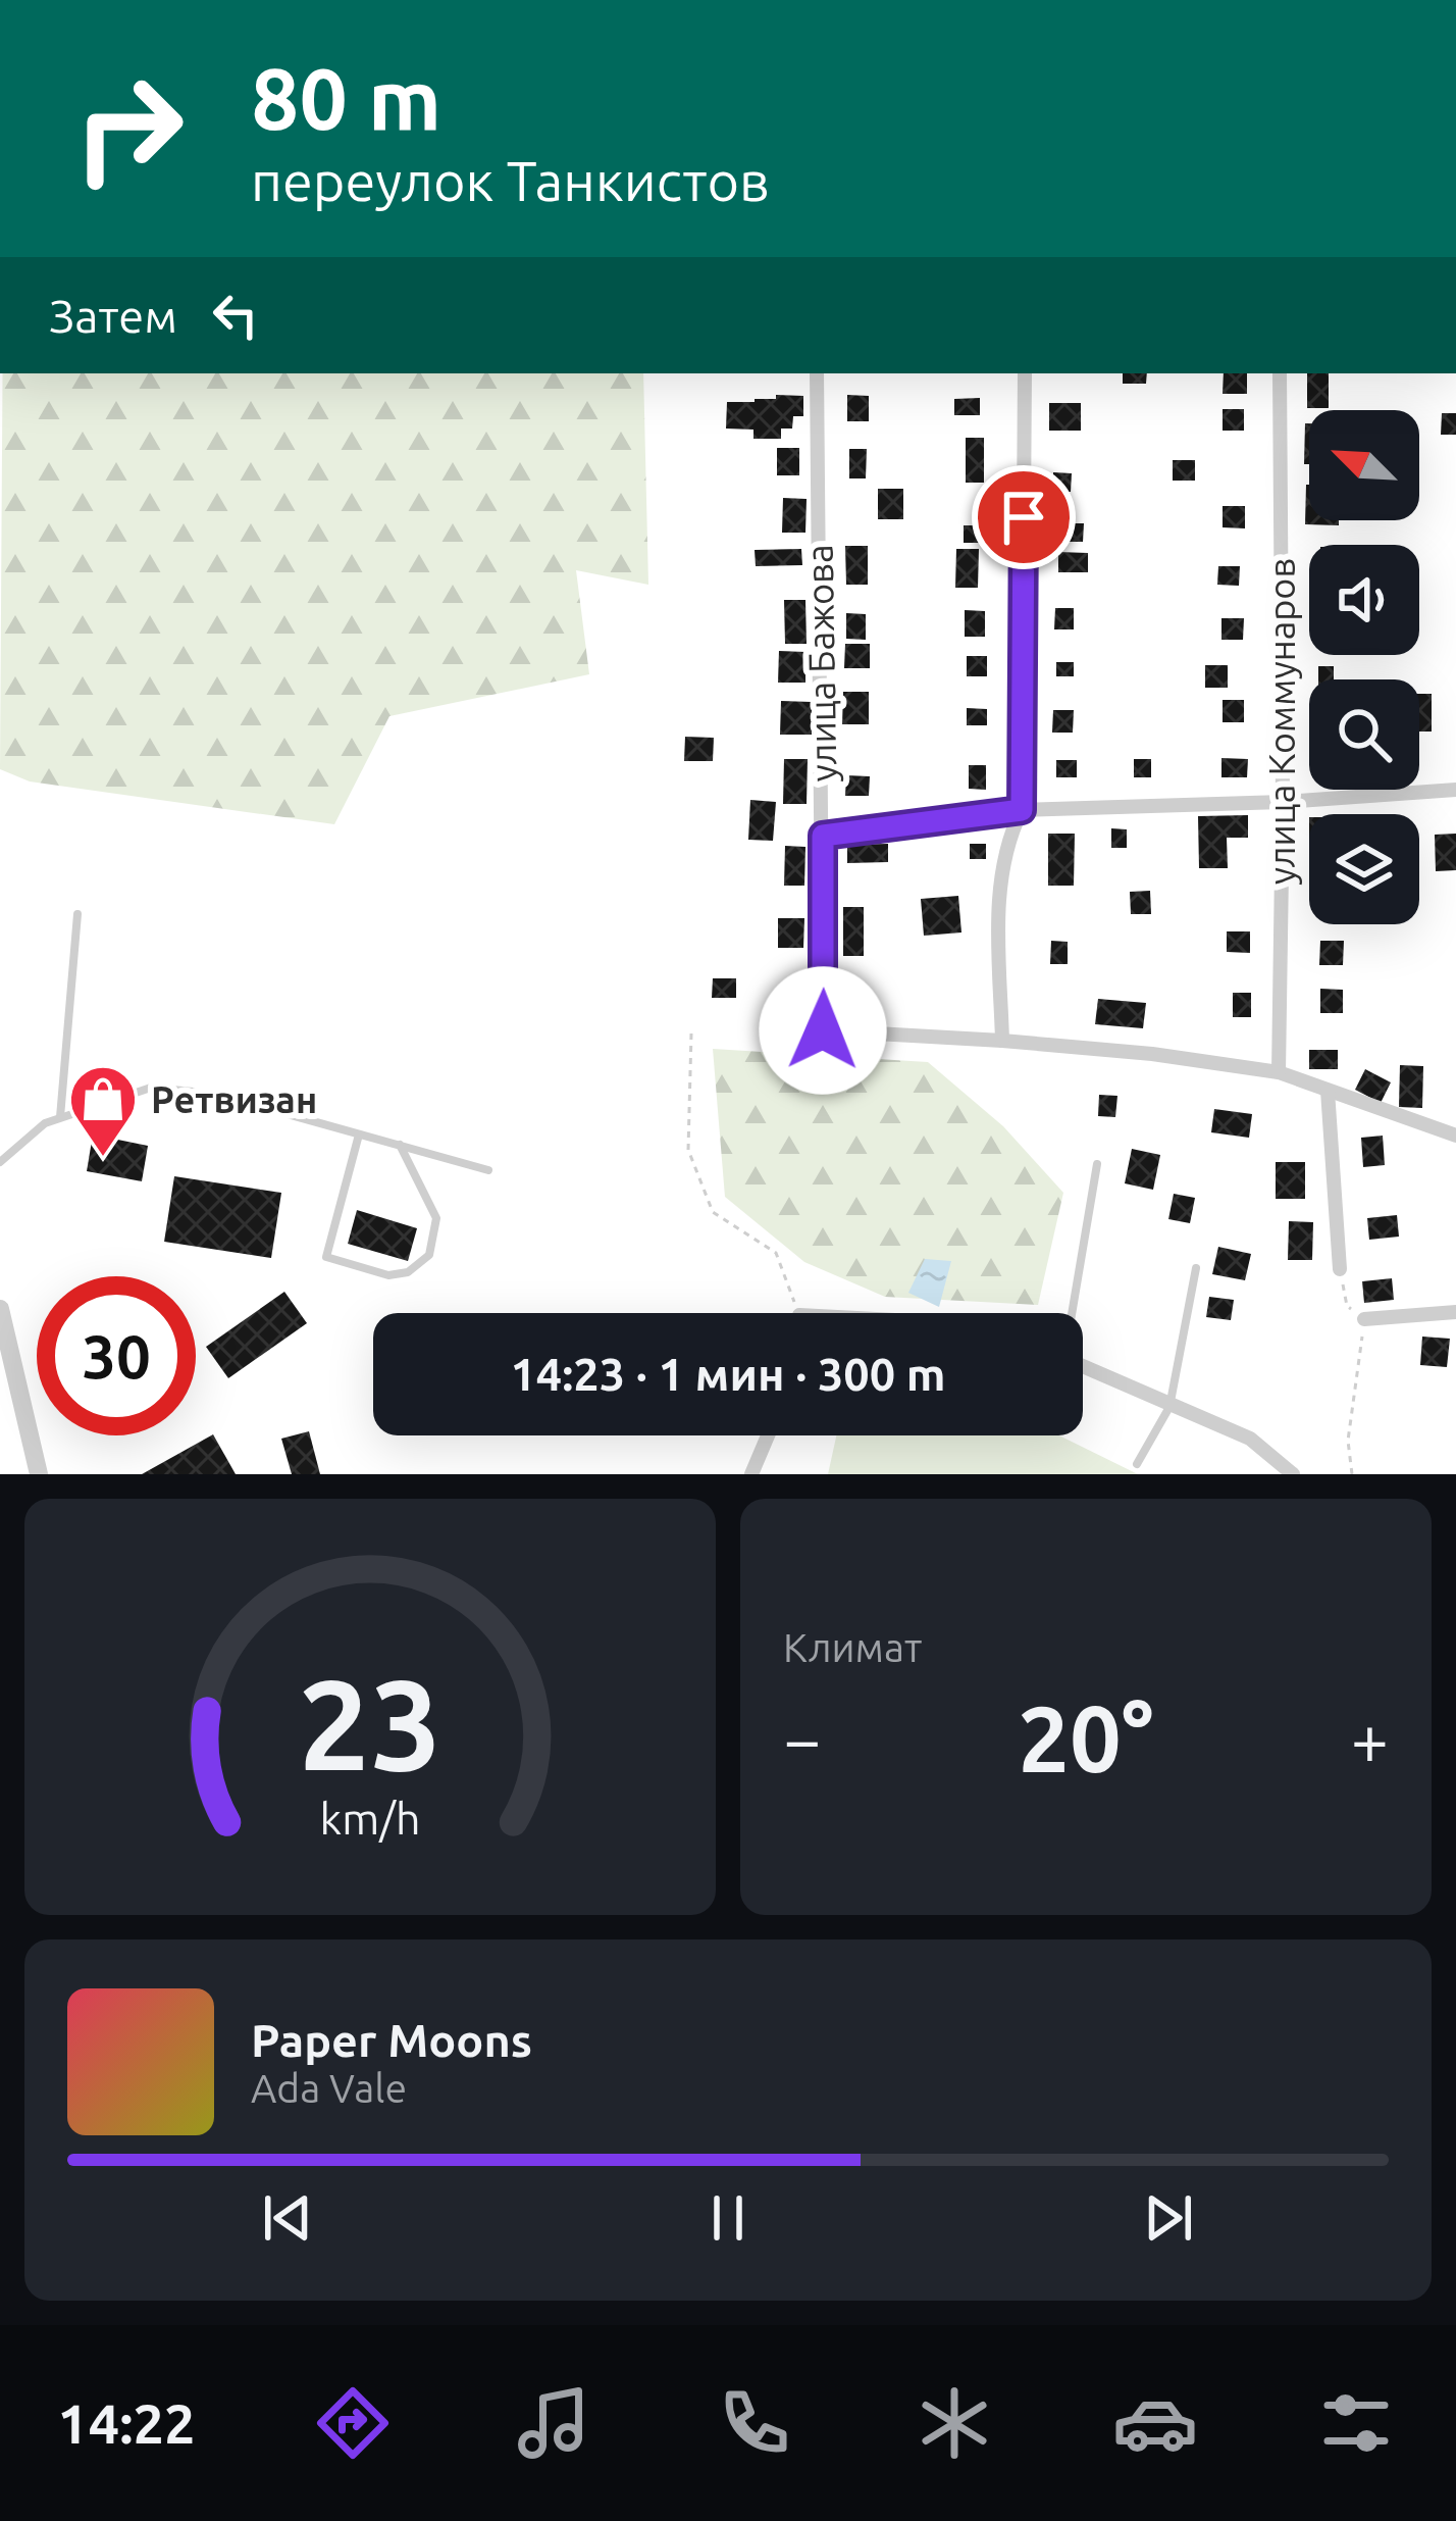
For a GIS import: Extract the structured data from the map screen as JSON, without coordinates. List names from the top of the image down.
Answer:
{
  "streets": {
    "street": ["улица Бажова", "улица Коммунаров"]
  },
  "places": {
    "shop": ["Ретвизан"]
  },
  "north": "top left",
  "page": {
    "turn": ["80 m", "переулок Танкистов"],
    "then": "Затем",
    "limit": "30",
    "trip": "14:23 · 1 мин · 300 m",
    "tile": "Климат",
    "heat": ["−", "20°", "+"],
    "song": ["Paper Moons", "Ada Vale"],
    "tabs": "14:22",
    "gauge": ["23", "km/h"]
  }
}
